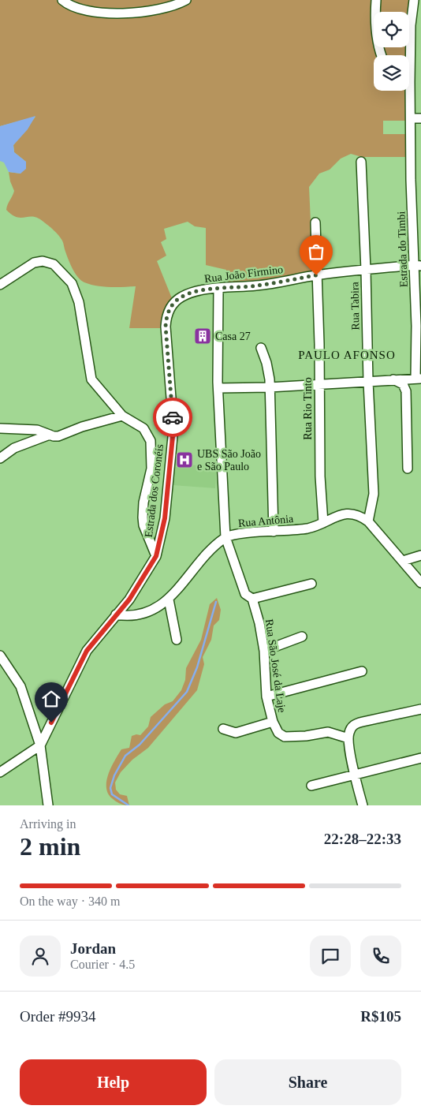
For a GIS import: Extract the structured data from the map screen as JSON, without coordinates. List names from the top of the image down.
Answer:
{
  "streets": {
    "street": [
      "Estrada do Timbi",
      "Rua João Firmino",
      "Rua Tabira",
      "Rua Rio Tinto",
      "Estrada dos Coronéis",
      "Rua Antônia",
      "Rua São José da Laje"
    ]
  },
  "crossings": [
    ["Estrada do Timbi", "Rua João Firmino"],
    ["Rua João Firmino", "Rua Tabira"],
    ["Rua João Firmino", "Rua Rio Tinto"],
    ["Rua João Firmino", "Estrada dos Coronéis"],
    ["Rua João Firmino", "Rua São José da Laje"],
    ["Rua Tabira", "Rua Antônia"],
    ["Rua Rio Tinto", "Rua Antônia"],
    ["Estrada dos Coronéis", "Rua Antônia"],
    ["Rua Antônia", "Rua São José da Laje"]
  ],
  "districts": ["PAULO AFONSO"],
  "places": {
    "building": ["Casa 27"],
    "hospital": ["UBS São João e São Paulo"]
  },
  "page": {
    "heading": ["2 min", "Arriving in", "22:28–22:33"],
    "panel": [
      "Jordan",
      "Courier · 4.5",
      "Order #9934",
      "R$105"
    ],
    "bar": "On the way · 340 m",
    "buttons": ["Help", "Share"]
  }
}
